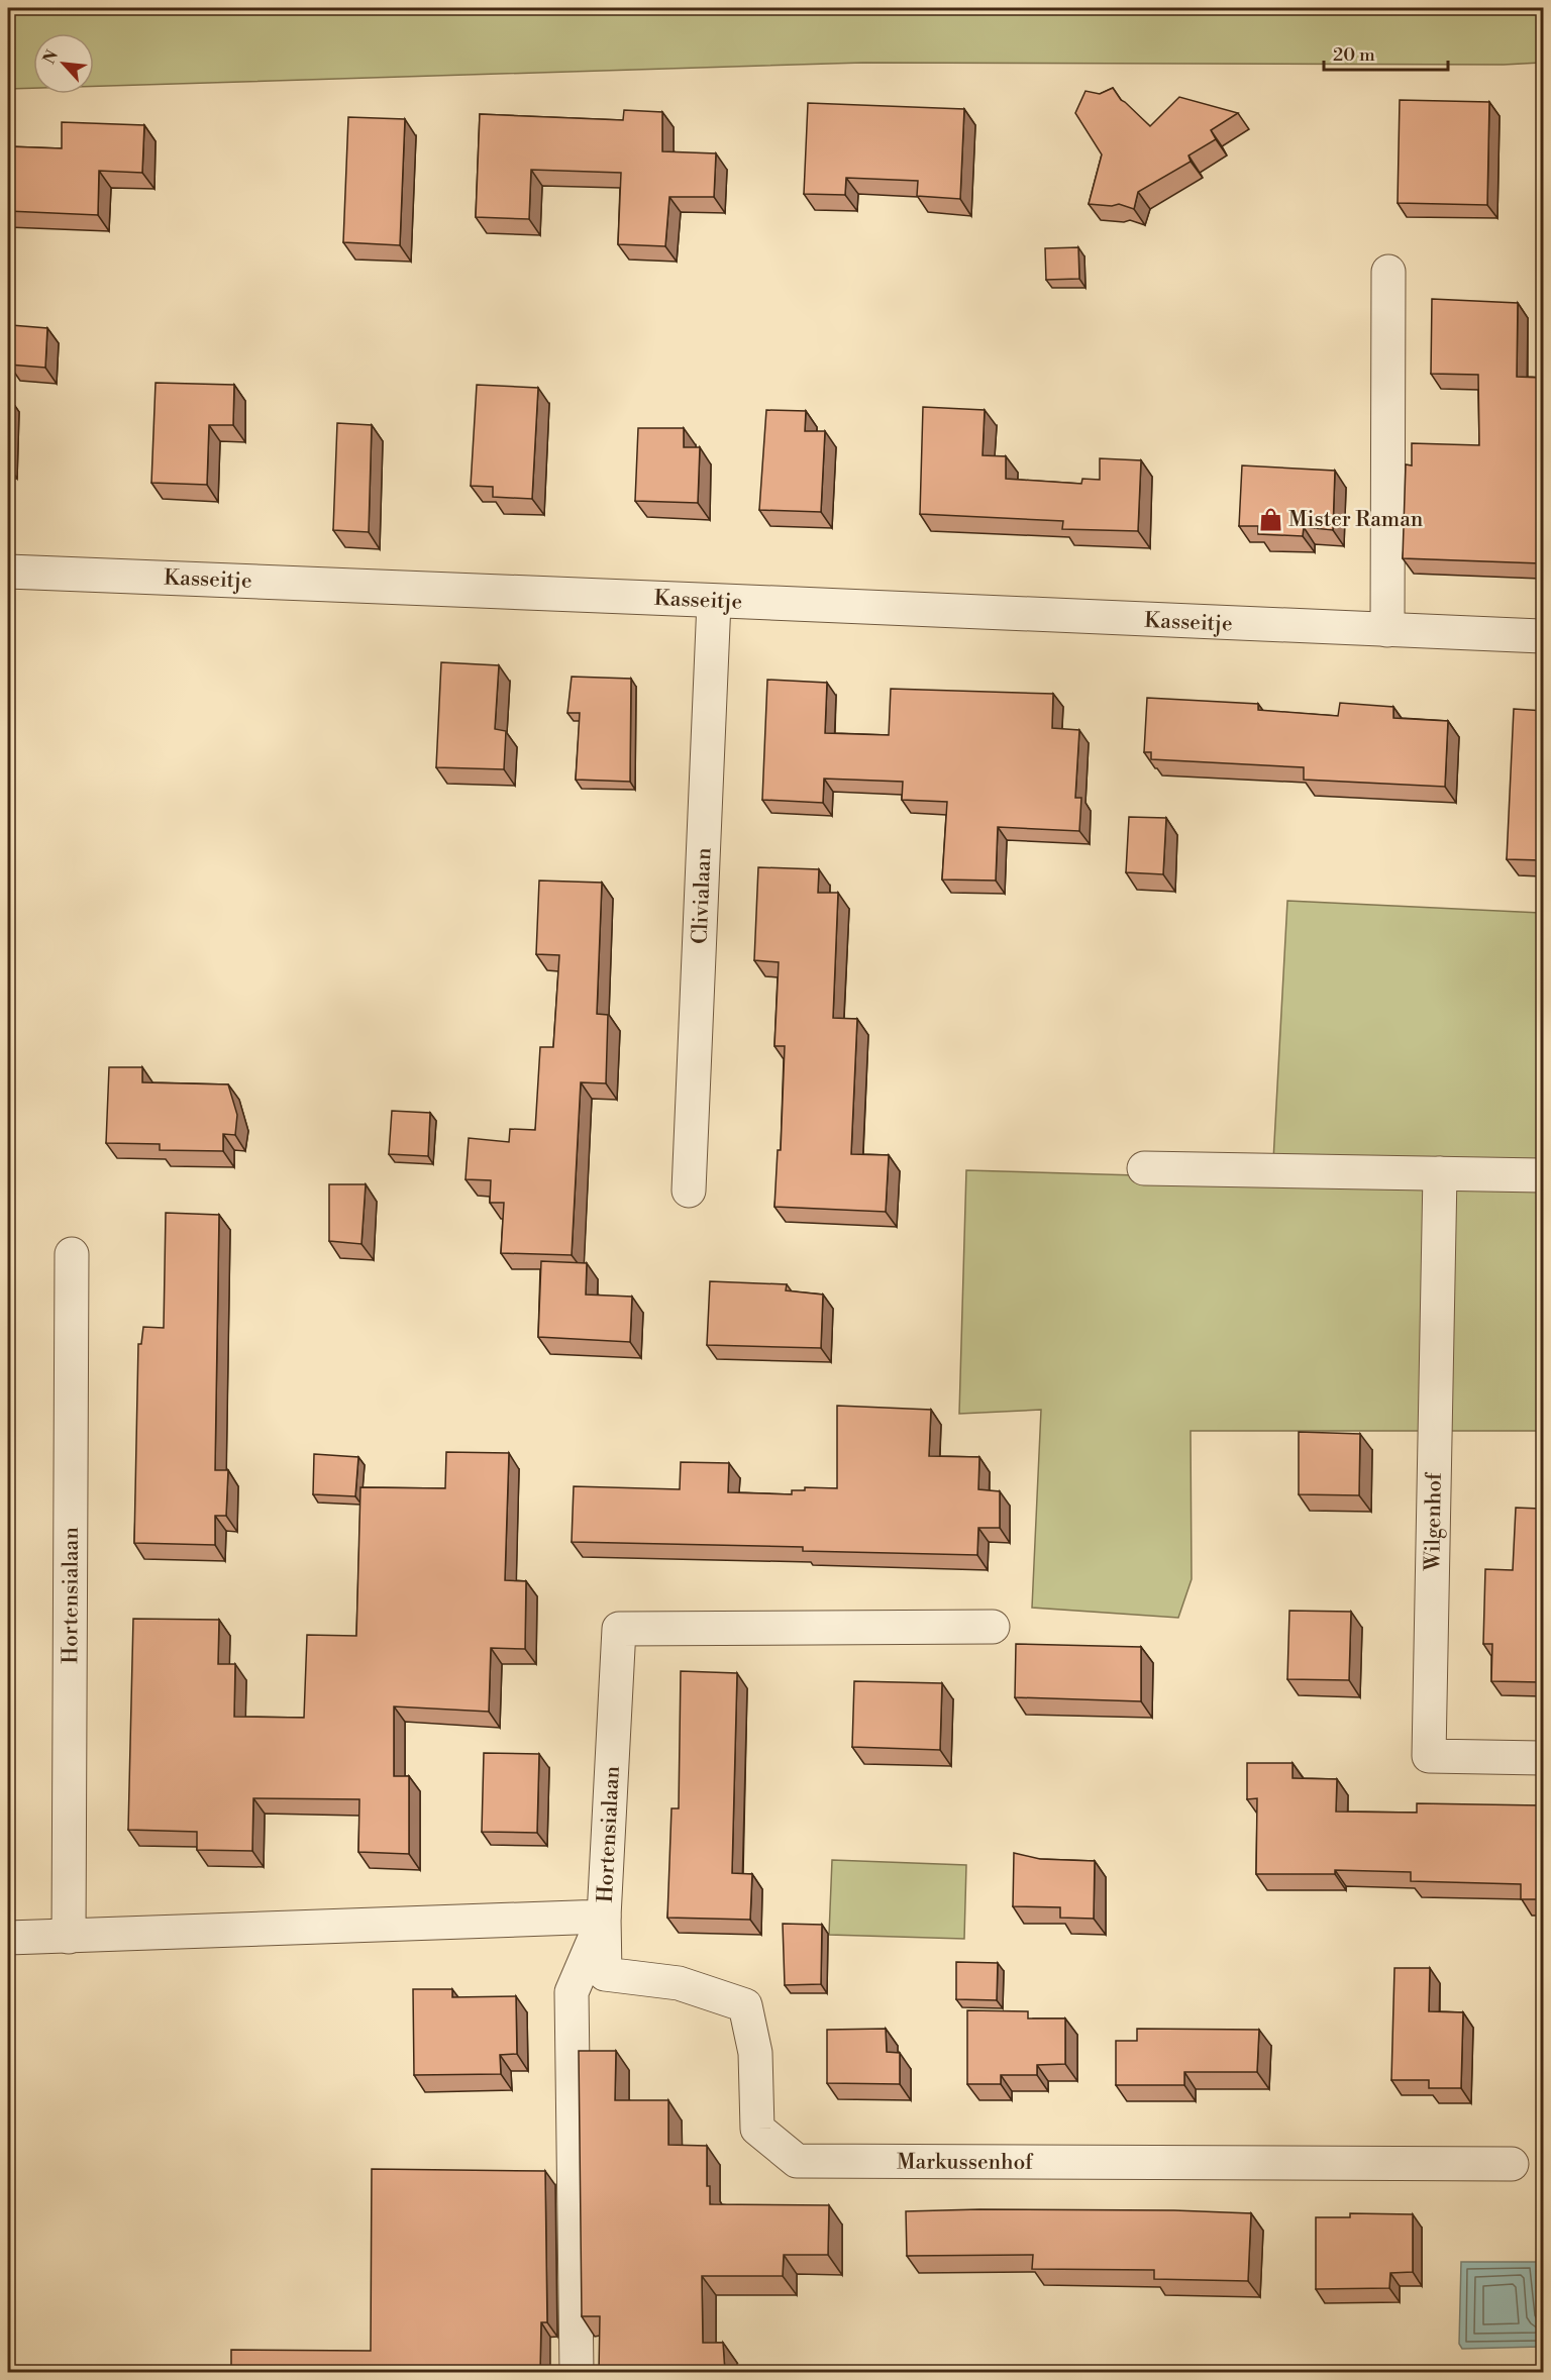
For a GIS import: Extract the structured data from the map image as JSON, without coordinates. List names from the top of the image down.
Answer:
{
  "streets": {
    "street": [
      "Kasseitje",
      "Clivialaan",
      "Wilgenhof",
      "Hortensialaan",
      "Markussenhof"
    ]
  },
  "crossings": [
    ["Kasseitje", "Clivialaan"],
    ["Hortensialaan", "Markussenhof"]
  ],
  "places": {
    "shop": ["Mister Raman"]
  },
  "scale_bar": "20 m",
  "north": "top left"
}
